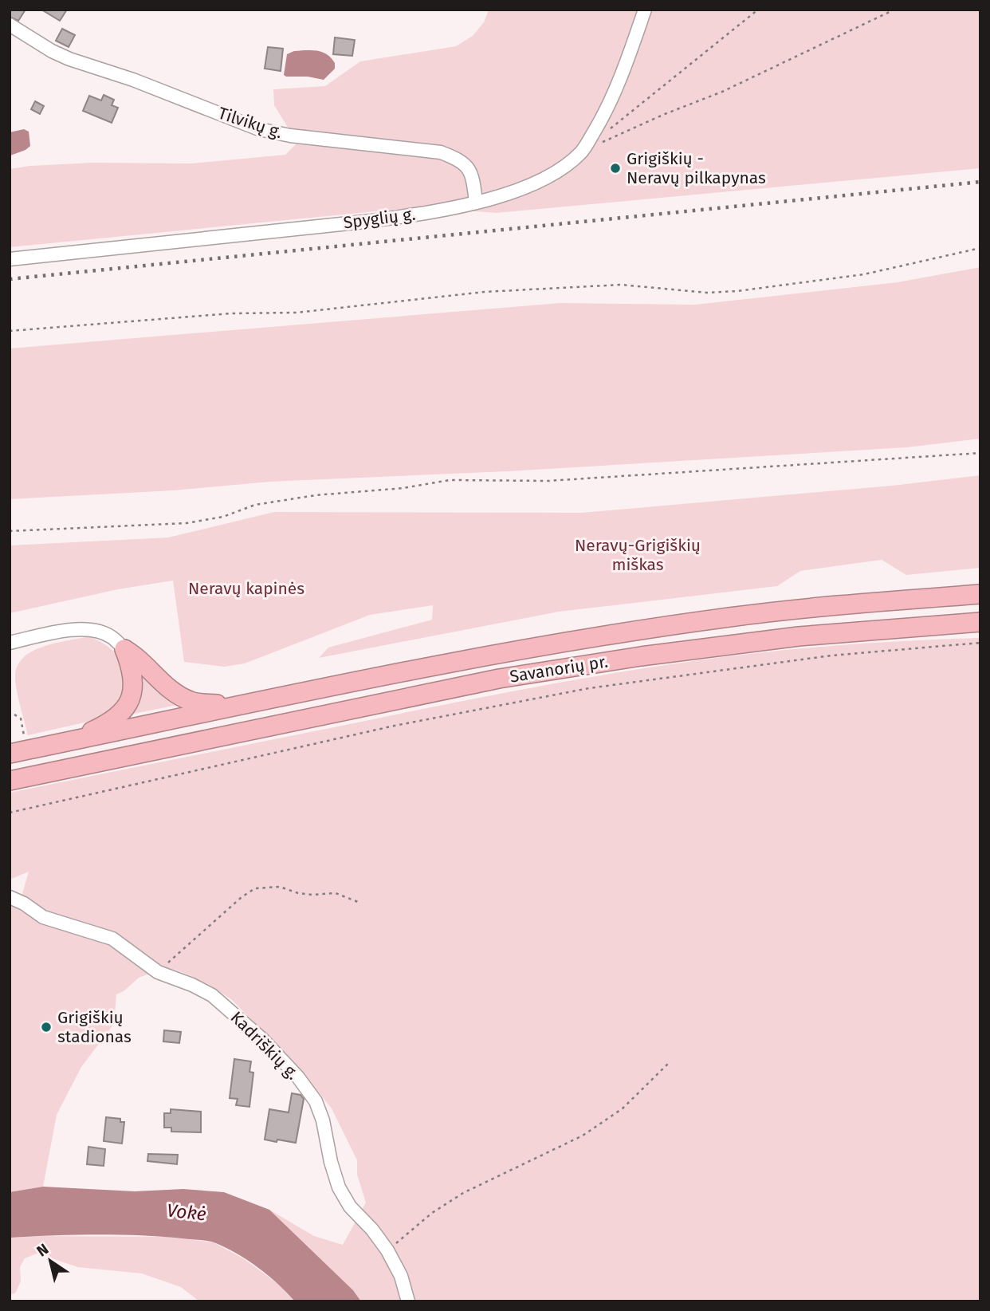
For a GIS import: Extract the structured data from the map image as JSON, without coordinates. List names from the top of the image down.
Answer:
{
  "streets": {
    "highway": ["Savanorių pr."],
    "street": ["Tilvikų g.", "Spyglių g.", "Kadriškių g."]
  },
  "crossings": [
    ["Tilvikų g.", "Spyglių g."]
  ],
  "water": ["Vokė"],
  "parks": ["Neravų-Grigiškių miškas", "Neravų kapinės"],
  "places": ["Grigiškių - Neravų pilkapynas", "Grigiškių stadionas"],
  "north": "top left"
}
